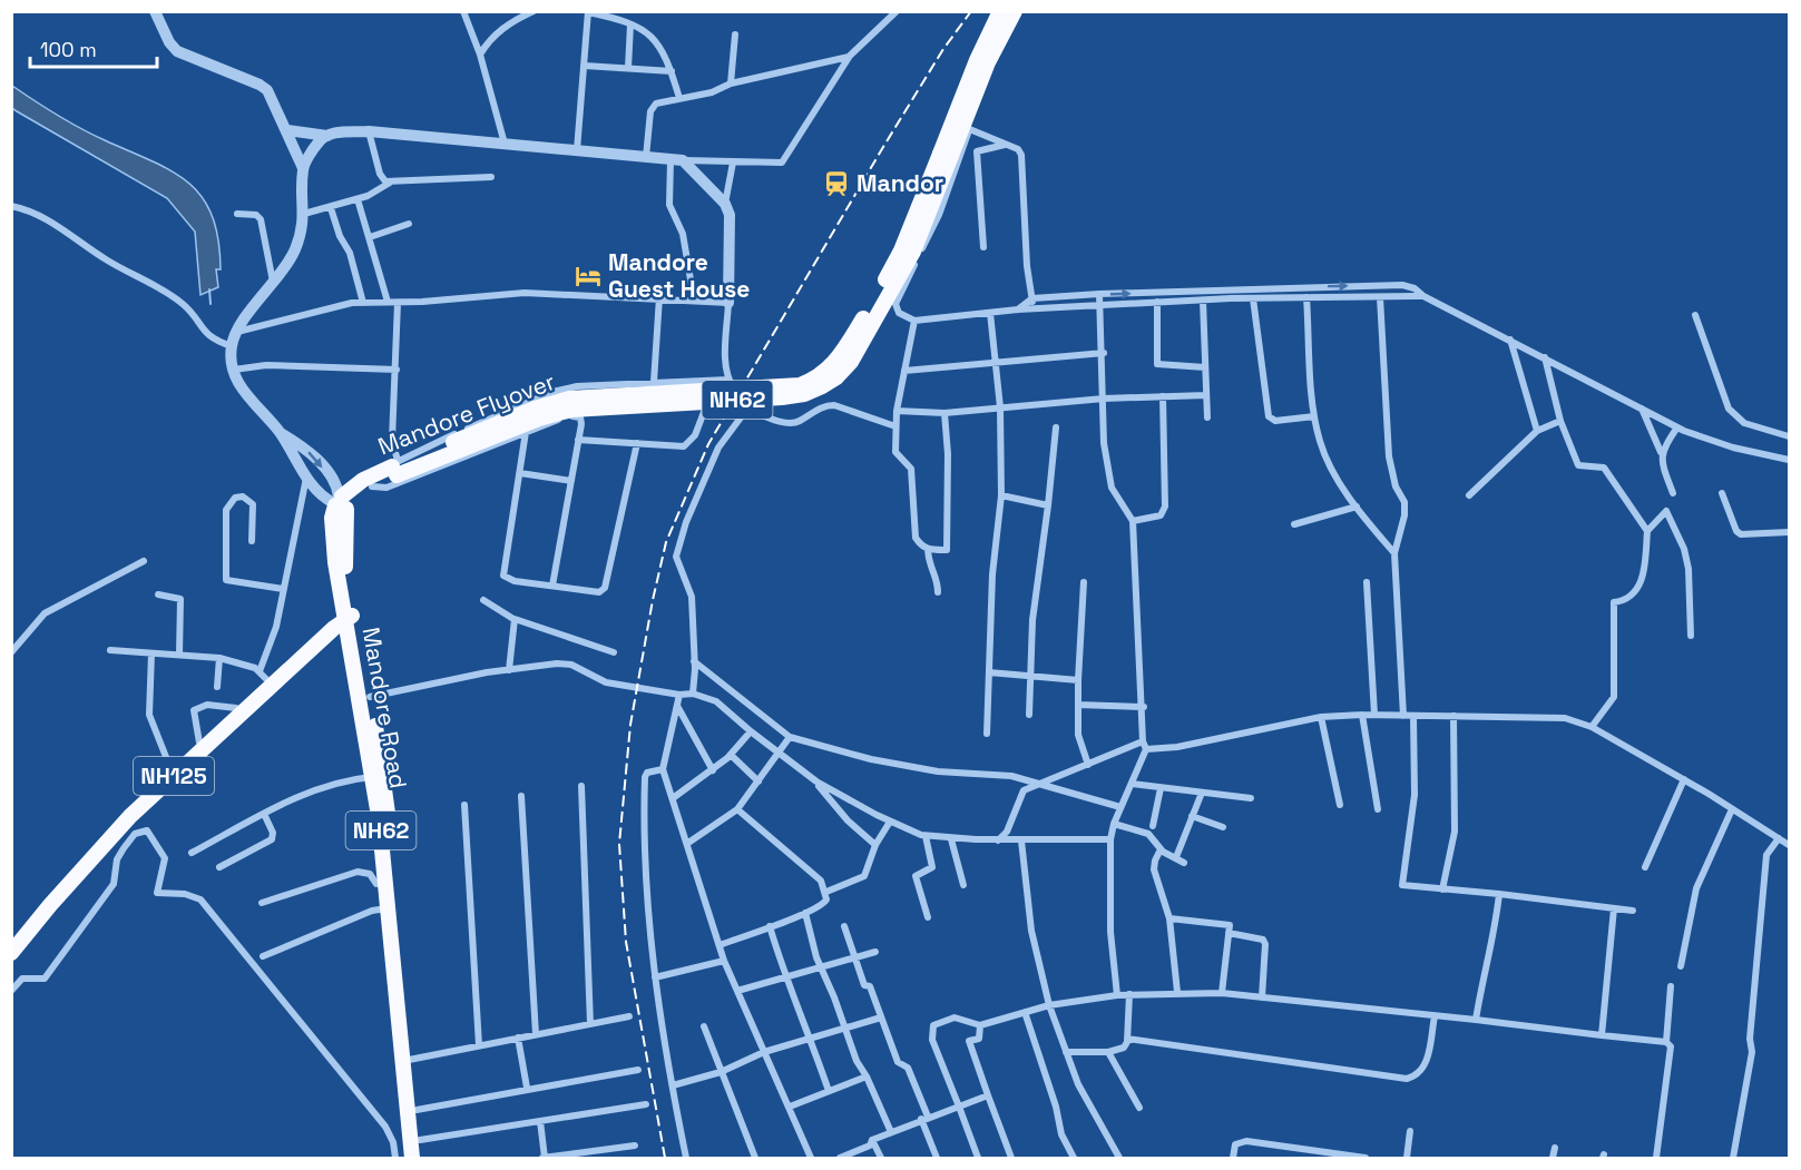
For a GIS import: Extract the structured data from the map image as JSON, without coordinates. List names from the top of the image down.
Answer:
{
  "streets": {
    "highway": [
      "NH62",
      "Mandore Flyover",
      "Mandore Road",
      "NH125"
    ]
  },
  "crossings": [
    ["NH62", "Mandore Flyover"],
    ["NH62", "Mandore Road"],
    ["NH62", "NH125"],
    ["Mandore Road", "NH125"]
  ],
  "places": {
    "station": ["Mandor"],
    "hotel": ["Mandore Guest House"]
  },
  "scale_bar": "100 m"
}
